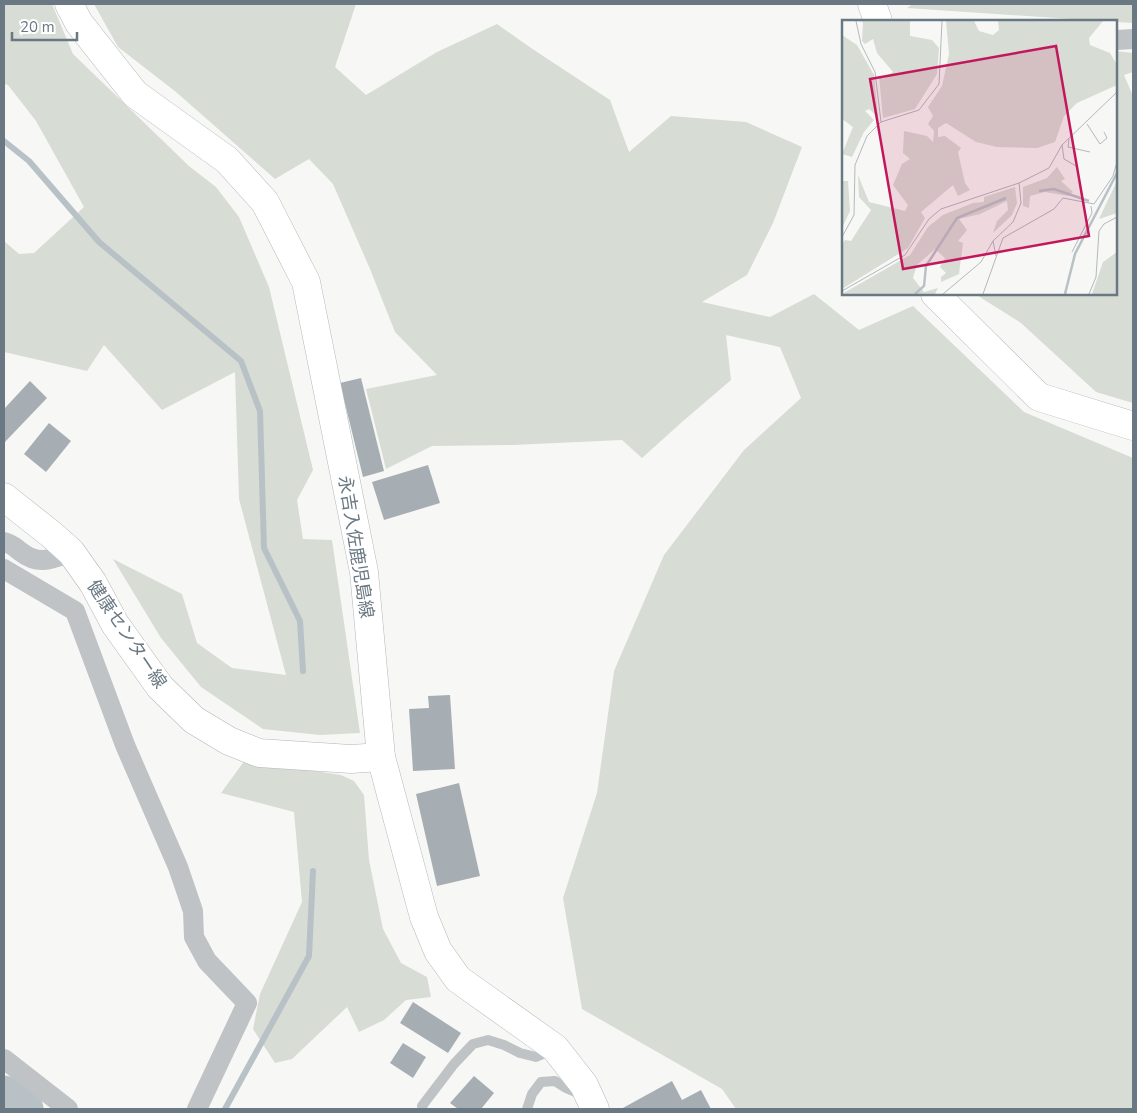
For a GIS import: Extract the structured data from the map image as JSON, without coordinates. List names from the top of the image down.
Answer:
{
  "streets": {
    "main road": ["永吉入佐鹿児島線", "健康センター線"]
  },
  "crossings": [
    ["永吉入佐鹿児島線", "健康センター線"]
  ],
  "scale_bar": "20 m"
}
